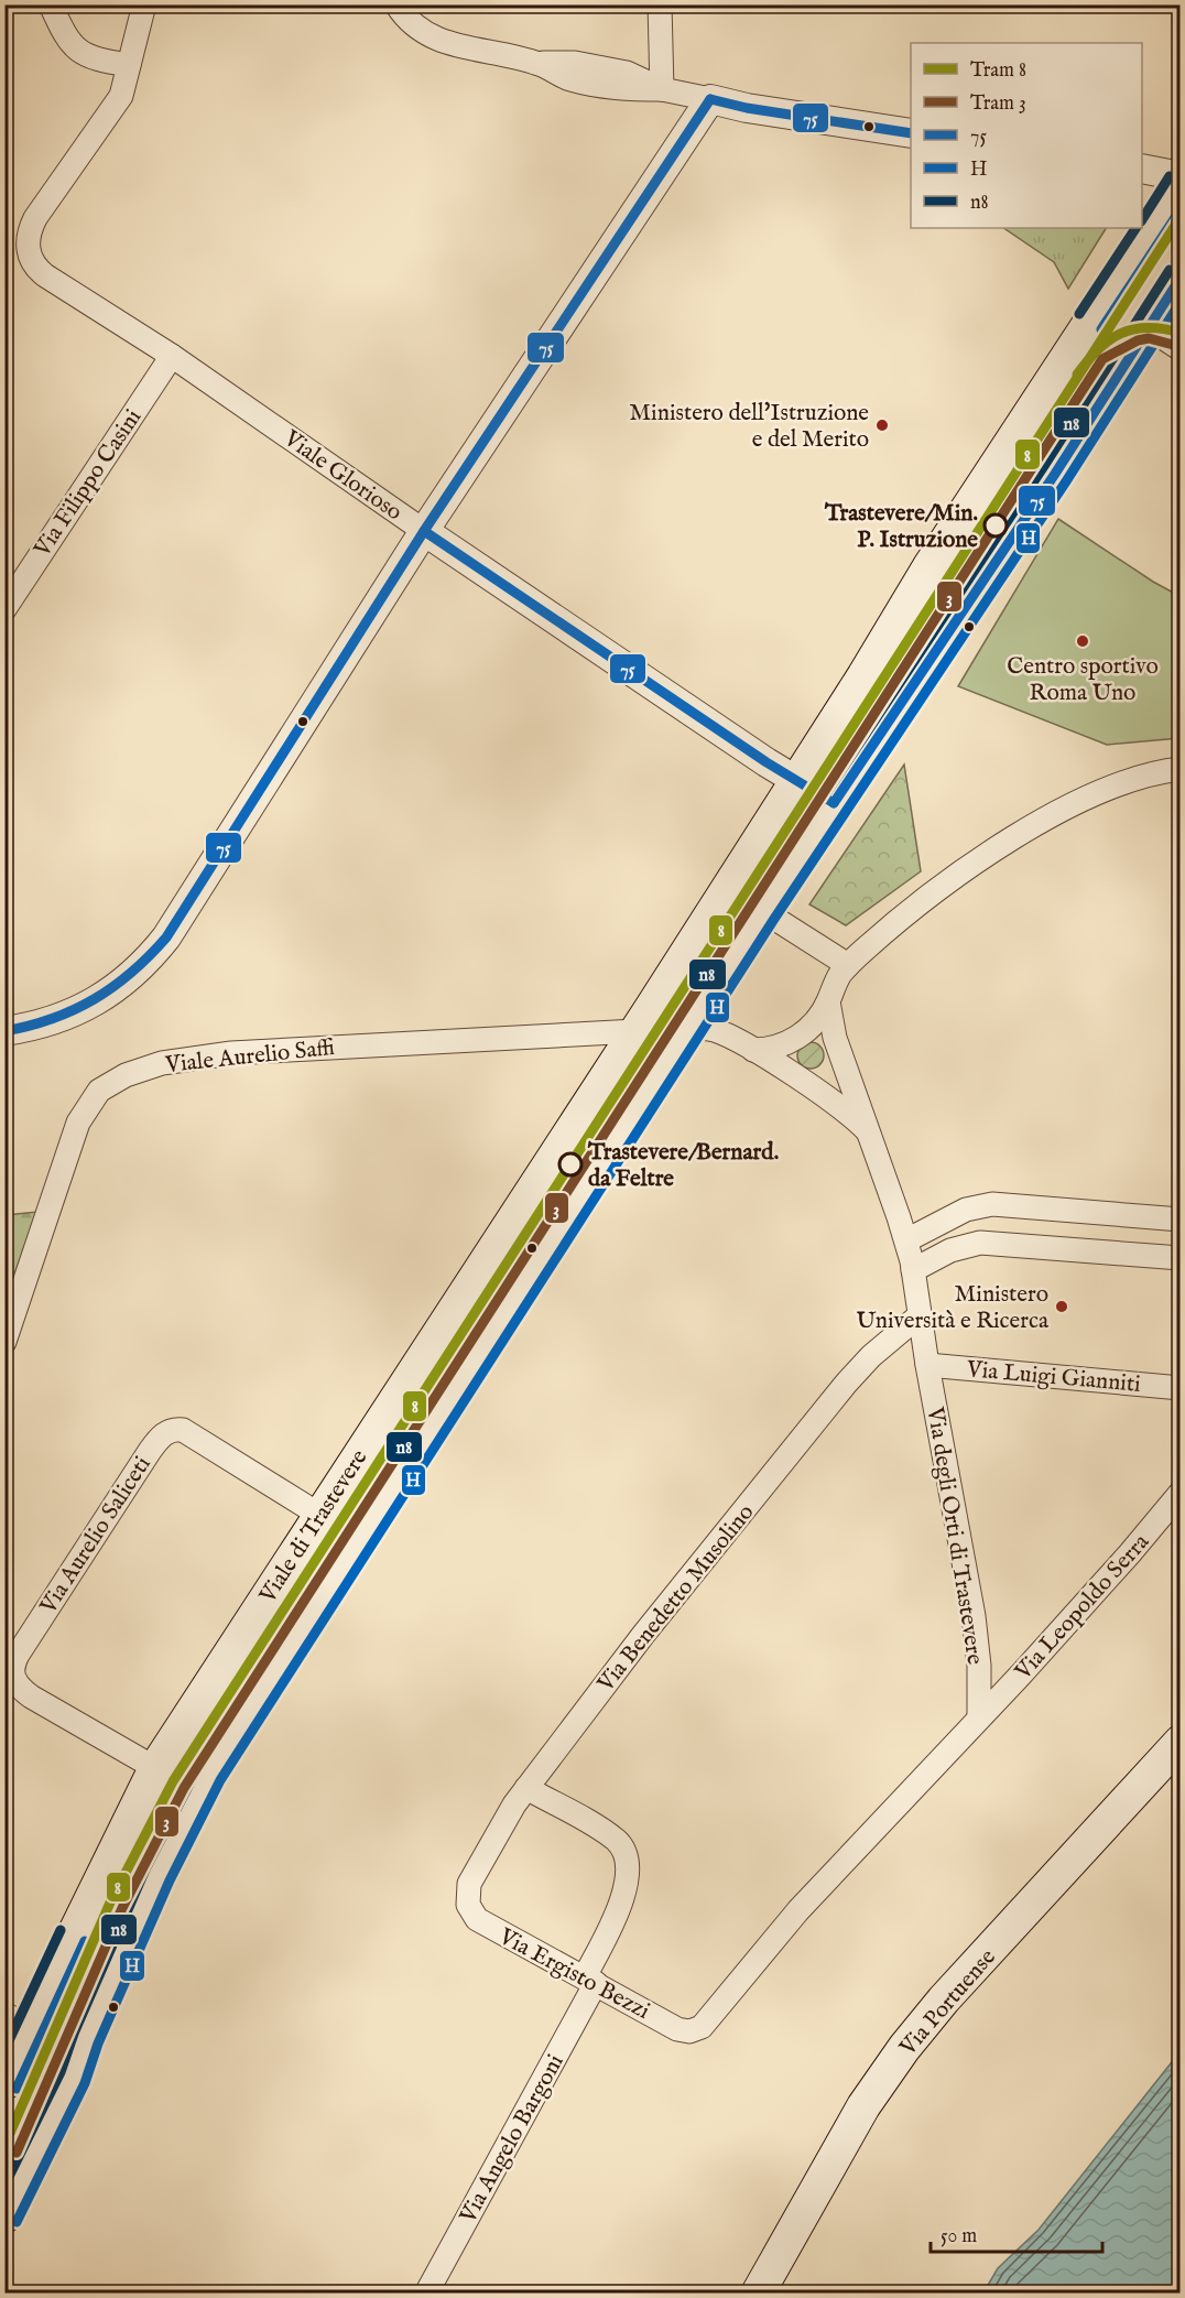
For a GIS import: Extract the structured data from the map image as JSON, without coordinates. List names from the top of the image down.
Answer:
{
  "streets": {
    "main road": ["Viale di Trastevere", "Via Portuense"],
    "street": [
      "Viale Glorioso",
      "Via Filippo Casini",
      "Viale Aurelio Saffi",
      "Via Luigi Gianniti",
      "Via Aurelio Saliceti",
      "Via degli Orti di Trastevere",
      "Via Benedetto Musolino",
      "Via Leopoldo Serra",
      "Via Ergisto Bezzi",
      "Via Angelo Bargoni"
    ]
  },
  "crossings": [
    ["Viale Glorioso", "Via Filippo Casini"],
    ["Viale Glorioso", "Viale di Trastevere"],
    ["Viale Aurelio Saffi", "Viale di Trastevere"],
    ["Via Luigi Gianniti", "Via degli Orti di Trastevere"],
    ["Viale di Trastevere", "Via Aurelio Saliceti"],
    ["Via degli Orti di Trastevere", "Via Benedetto Musolino"],
    ["Via degli Orti di Trastevere", "Via Leopoldo Serra"],
    ["Via degli Orti di Trastevere", "Via Ergisto Bezzi"],
    ["Via Benedetto Musolino", "Via Ergisto Bezzi"],
    ["Via Benedetto Musolino", "Via Angelo Bargoni"],
    ["Via Leopoldo Serra", "Via Ergisto Bezzi"],
    ["Via Ergisto Bezzi", "Via Angelo Bargoni"]
  ],
  "places": [
    "Ministero dell'Istruzione e del Merito",
    "Trastevere/Min. P. Istruzione",
    "Centro sportivo Roma Uno",
    "Trastevere/Bernard. da Feltre",
    "Ministero Università e Ricerca"
  ],
  "lines": [
    "transit line 75",
    "transit line n8",
    "transit line H",
    "tram line 8",
    "tram line 3"
  ],
  "legend": [
    "Tram 8",
    "Tram 3",
    "75",
    "H",
    "n8"
  ],
  "scale_bar": "50 m"
}
